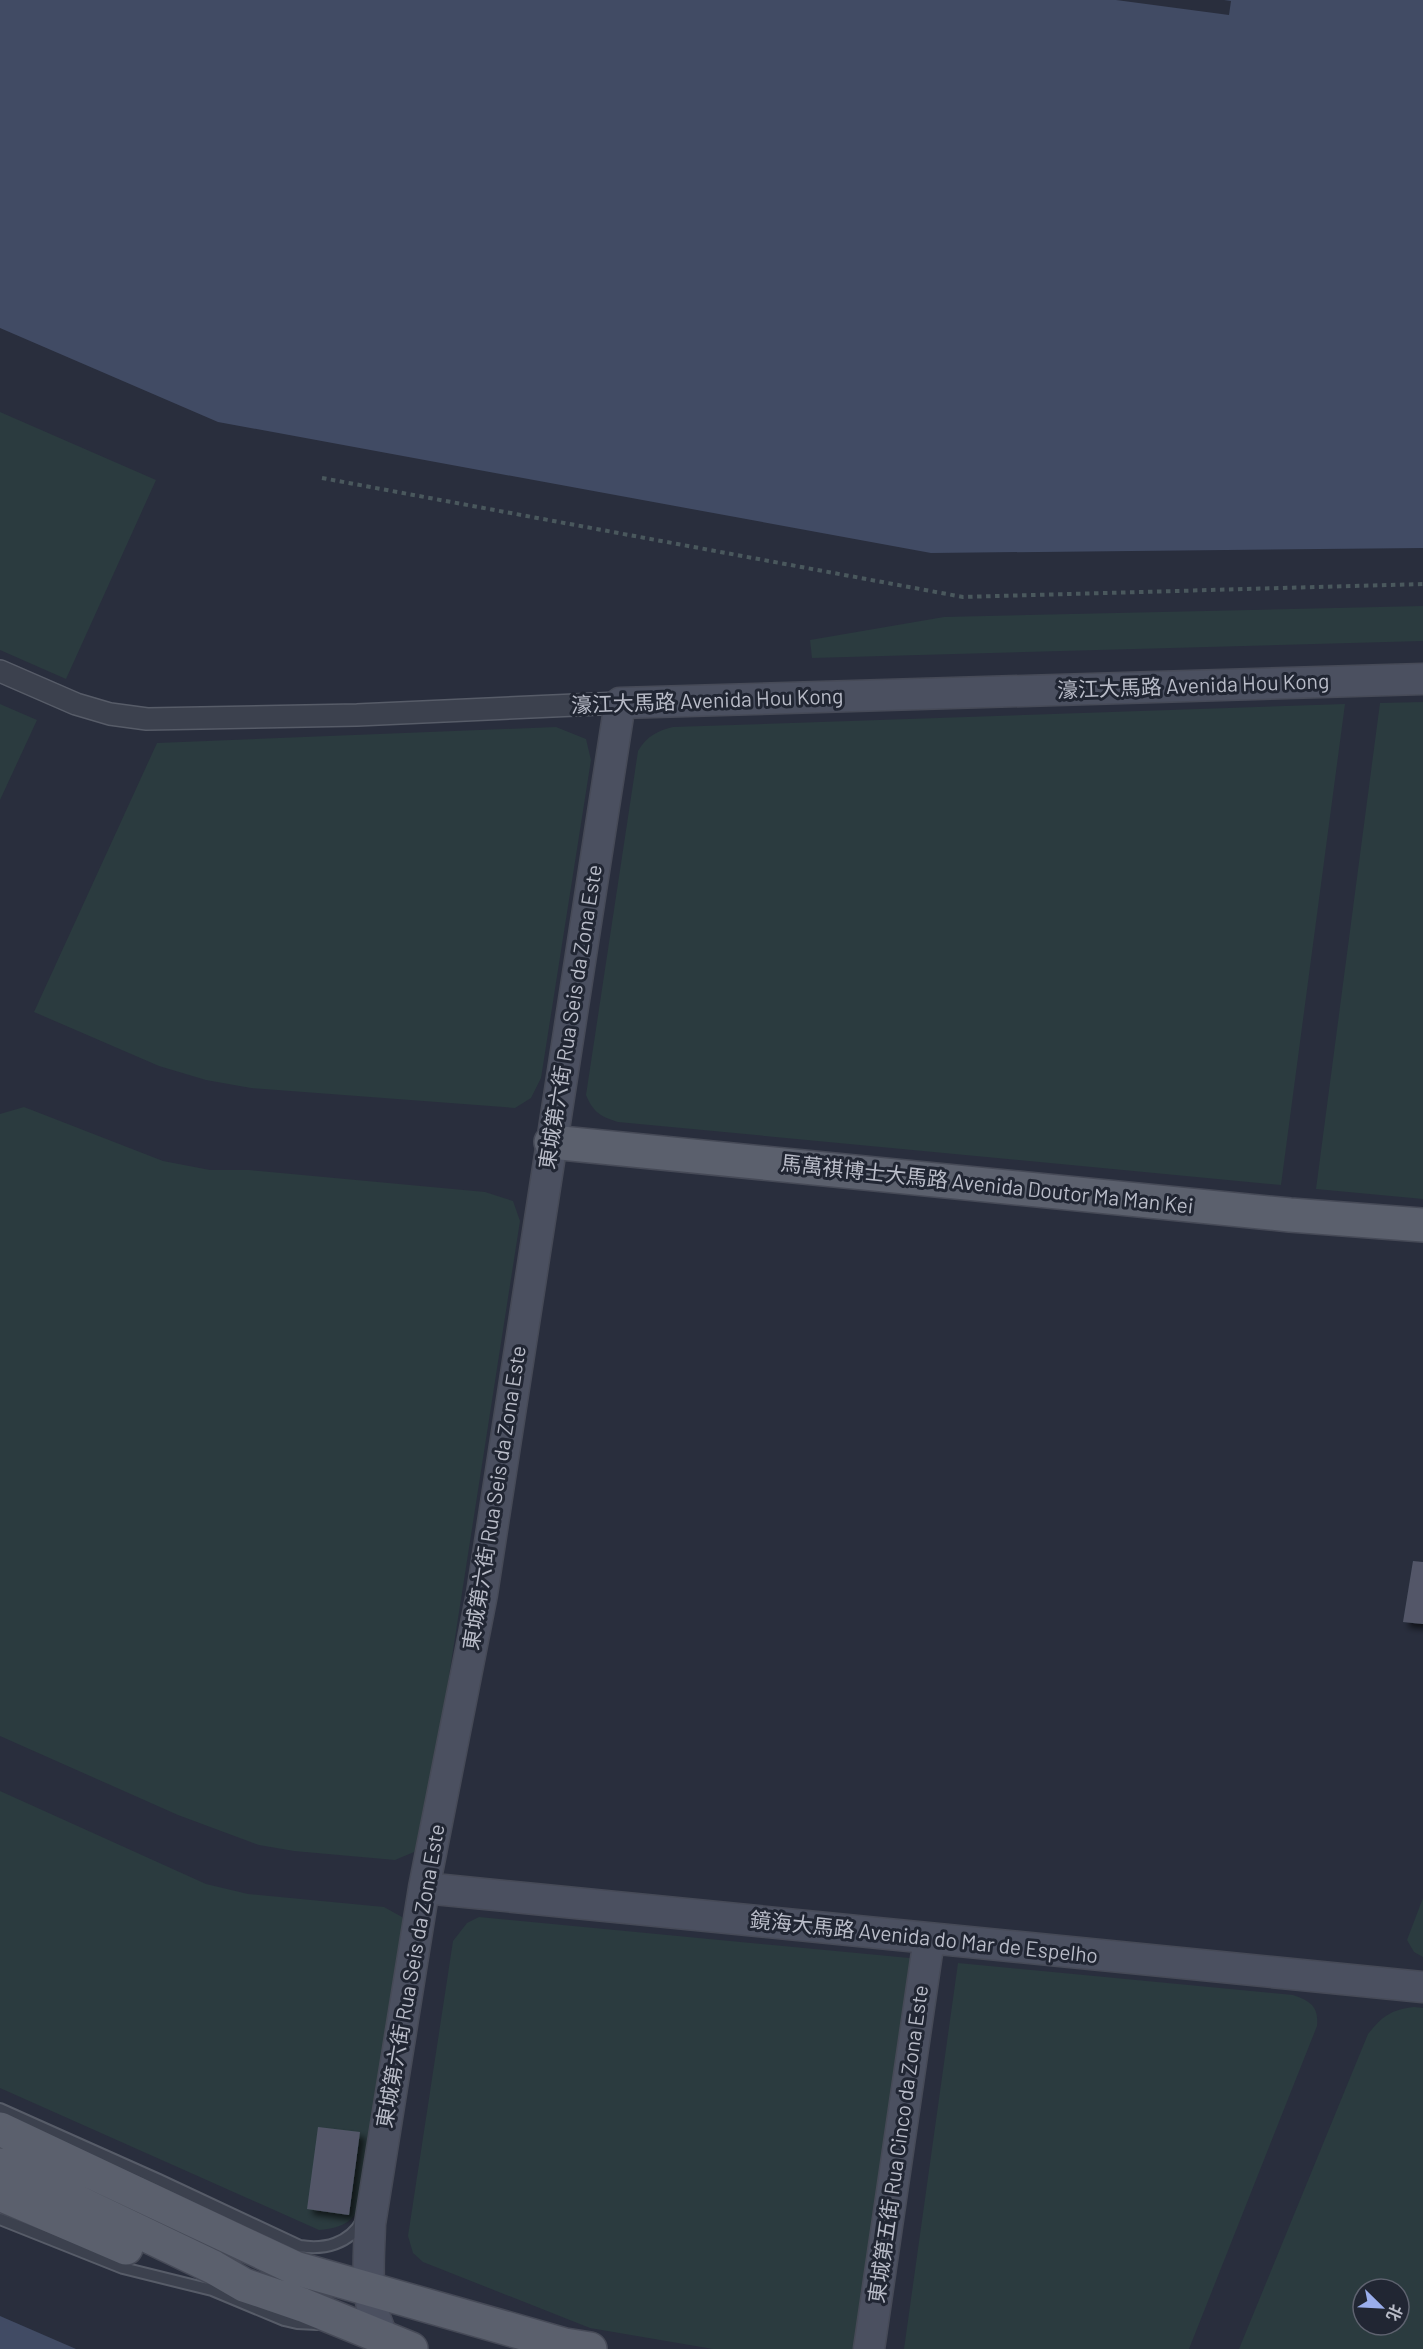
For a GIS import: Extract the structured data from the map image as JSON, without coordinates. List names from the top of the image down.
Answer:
{
  "streets": {
    "main road": [
      "濠江大馬路 Avenida Hou Kong",
      "東城第六街 Rua Seis da Zona Este",
      "馬萬祺博士大馬路 Avenida Doutor Ma Man Kei",
      "鏡海大馬路 Avenida do Mar de Espelho",
      "東城第五街 Rua Cinco da Zona Este"
    ]
  },
  "crossings": [
    ["濠江大馬路 Avenida Hou Kong", "東城第六街 Rua Seis da Zona Este"],
    ["東城第六街 Rua Seis da Zona Este", "馬萬祺博士大馬路 Avenida Doutor Ma Man Kei"],
    ["東城第六街 Rua Seis da Zona Este", "鏡海大馬路 Avenida do Mar de Espelho"],
    ["鏡海大馬路 Avenida do Mar de Espelho", "東城第五街 Rua Cinco da Zona Este"]
  ],
  "north": "bottom right"
}
